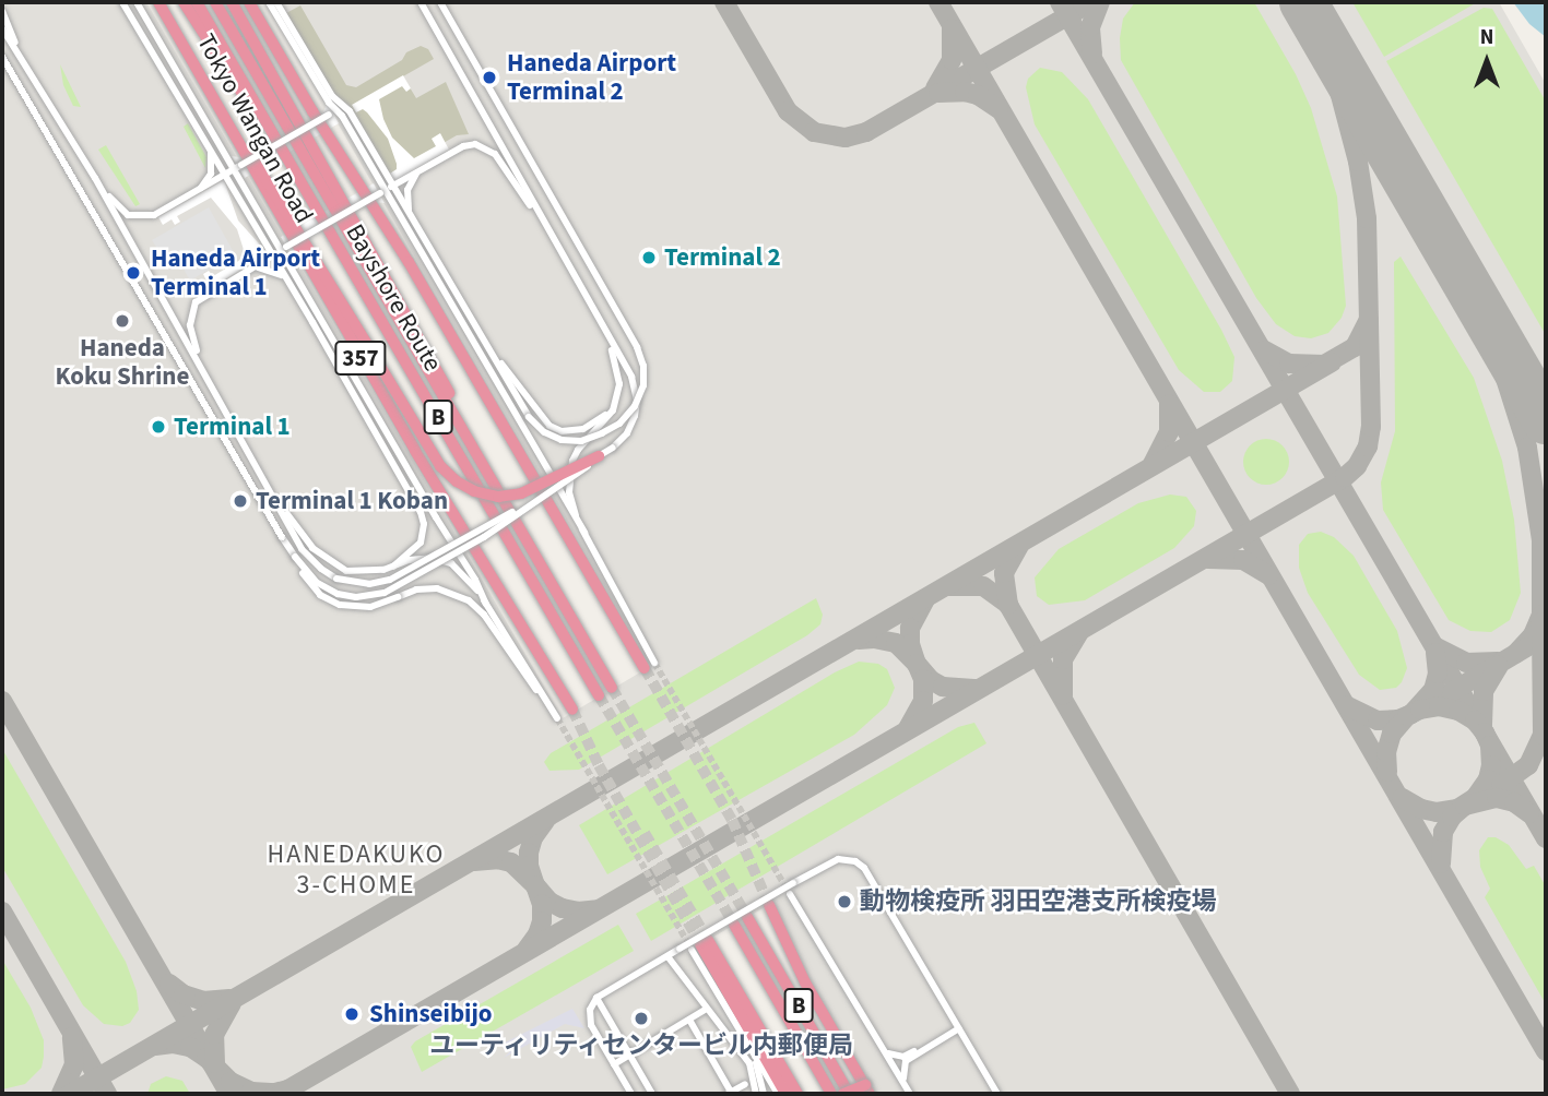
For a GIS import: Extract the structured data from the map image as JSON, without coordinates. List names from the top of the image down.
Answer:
{
  "streets": {
    "highway": [
      "Tokyo Wangan Road",
      "Bayshore Route",
      "357",
      "B"
    ]
  },
  "districts": ["HANEDAKUKO 3-CHOME"],
  "places": [
    "Haneda Airport Terminal 2",
    "Terminal 2",
    "Haneda Airport Terminal 1",
    "Haneda Koku Shrine",
    "Terminal 1",
    "Terminal 1 Koban",
    "動物検疫所 羽田空港支所検疫場",
    "Shinseibijo",
    "ユーティリティセンタービル内郵便局"
  ],
  "north": "top"
}
